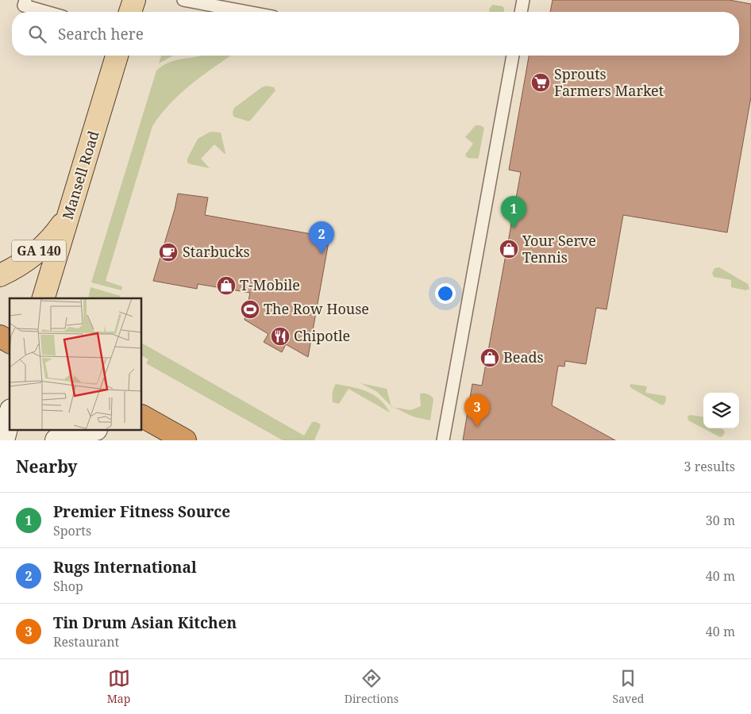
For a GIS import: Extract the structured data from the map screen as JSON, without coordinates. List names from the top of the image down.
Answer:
{
  "streets": {
    "main road": ["Mansell Road", "GA 140"]
  },
  "crossings": [
    ["Mansell Road", "GA 140"]
  ],
  "places": {
    "supermarket": ["Sprouts Farmers Market"],
    "shop": ["Your Serve Tennis", "T-Mobile", "Beads"],
    "cafe": ["Starbucks"],
    "sports": ["The Row House"],
    "restaurant": ["Chipotle"]
  },
  "page": {
    "search": "Search here",
    "pins": ["1", "2", "3"],
    "heading": ["Nearby", "3 results"],
    "list": [
      {
        "mark": "1",
        "name": "Premier Fitness Source",
        "note": "Sports",
        "value": "30 m"
      },
      {
        "mark": "2",
        "name": "Rugs International",
        "note": "Shop",
        "value": "40 m"
      },
      {
        "mark": "3",
        "name": "Tin Drum Asian Kitchen",
        "note": "Restaurant",
        "value": "40 m"
      }
    ],
    "nav": ["Map", "Directions", "Saved"]
  }
}
